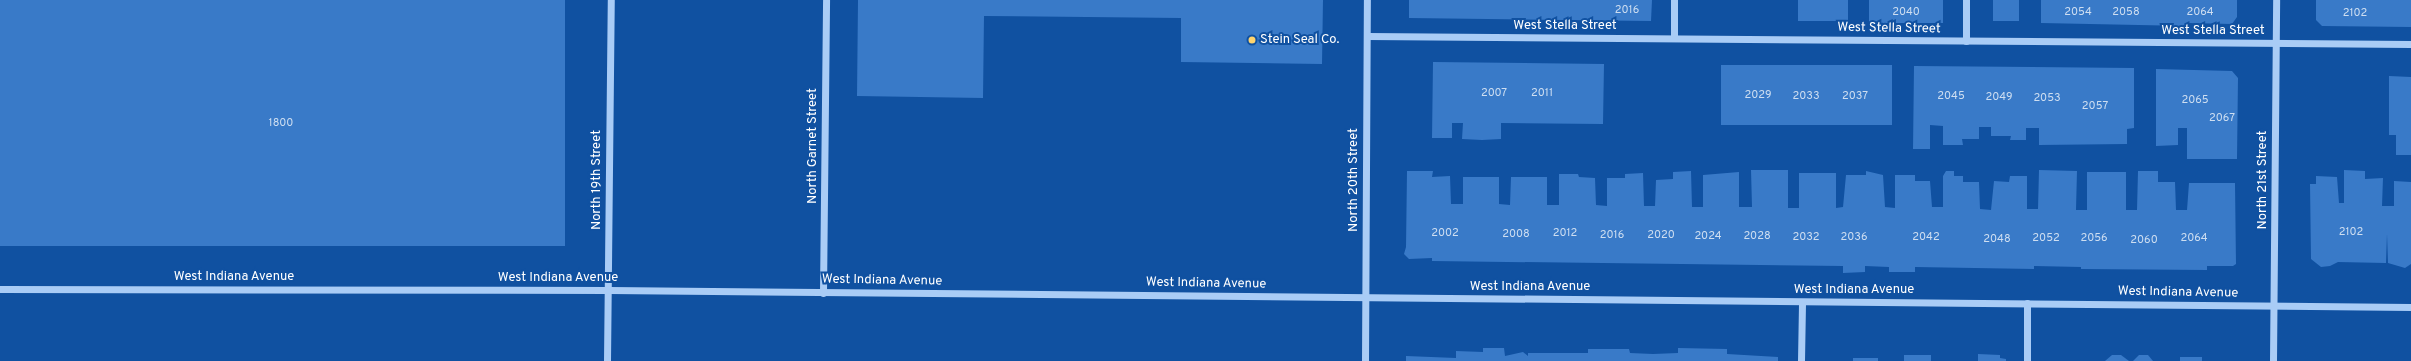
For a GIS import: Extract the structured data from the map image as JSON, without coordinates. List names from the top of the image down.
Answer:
{
  "streets": {
    "street": [
      "West Stella Street",
      "North Garnet Street",
      "North 19th Street",
      "North 20th Street",
      "North 21st Street",
      "West Indiana Avenue"
    ]
  },
  "crossings": [
    ["West Stella Street", "North 20th Street"],
    ["West Stella Street", "North 21st Street"],
    ["North Garnet Street", "West Indiana Avenue"],
    ["North 19th Street", "West Indiana Avenue"],
    ["North 20th Street", "West Indiana Avenue"],
    ["North 21st Street", "West Indiana Avenue"]
  ],
  "places": ["Stein Seal Co."],
  "house_numbers": [
    "2016",
    "2040",
    "2054",
    "2058",
    "2064",
    "2102",
    "2007",
    "2011",
    "2029",
    "2033",
    "2037",
    "2045",
    "2049",
    "2053",
    "2065",
    "2057",
    "2067",
    "1800",
    "2102",
    "2002",
    "2012",
    "2008",
    "2016",
    "2020",
    "2024",
    "2028",
    "2032",
    "2036",
    "2042",
    "2052",
    "2056",
    "2064",
    "2048",
    "2060"
  ]
}
